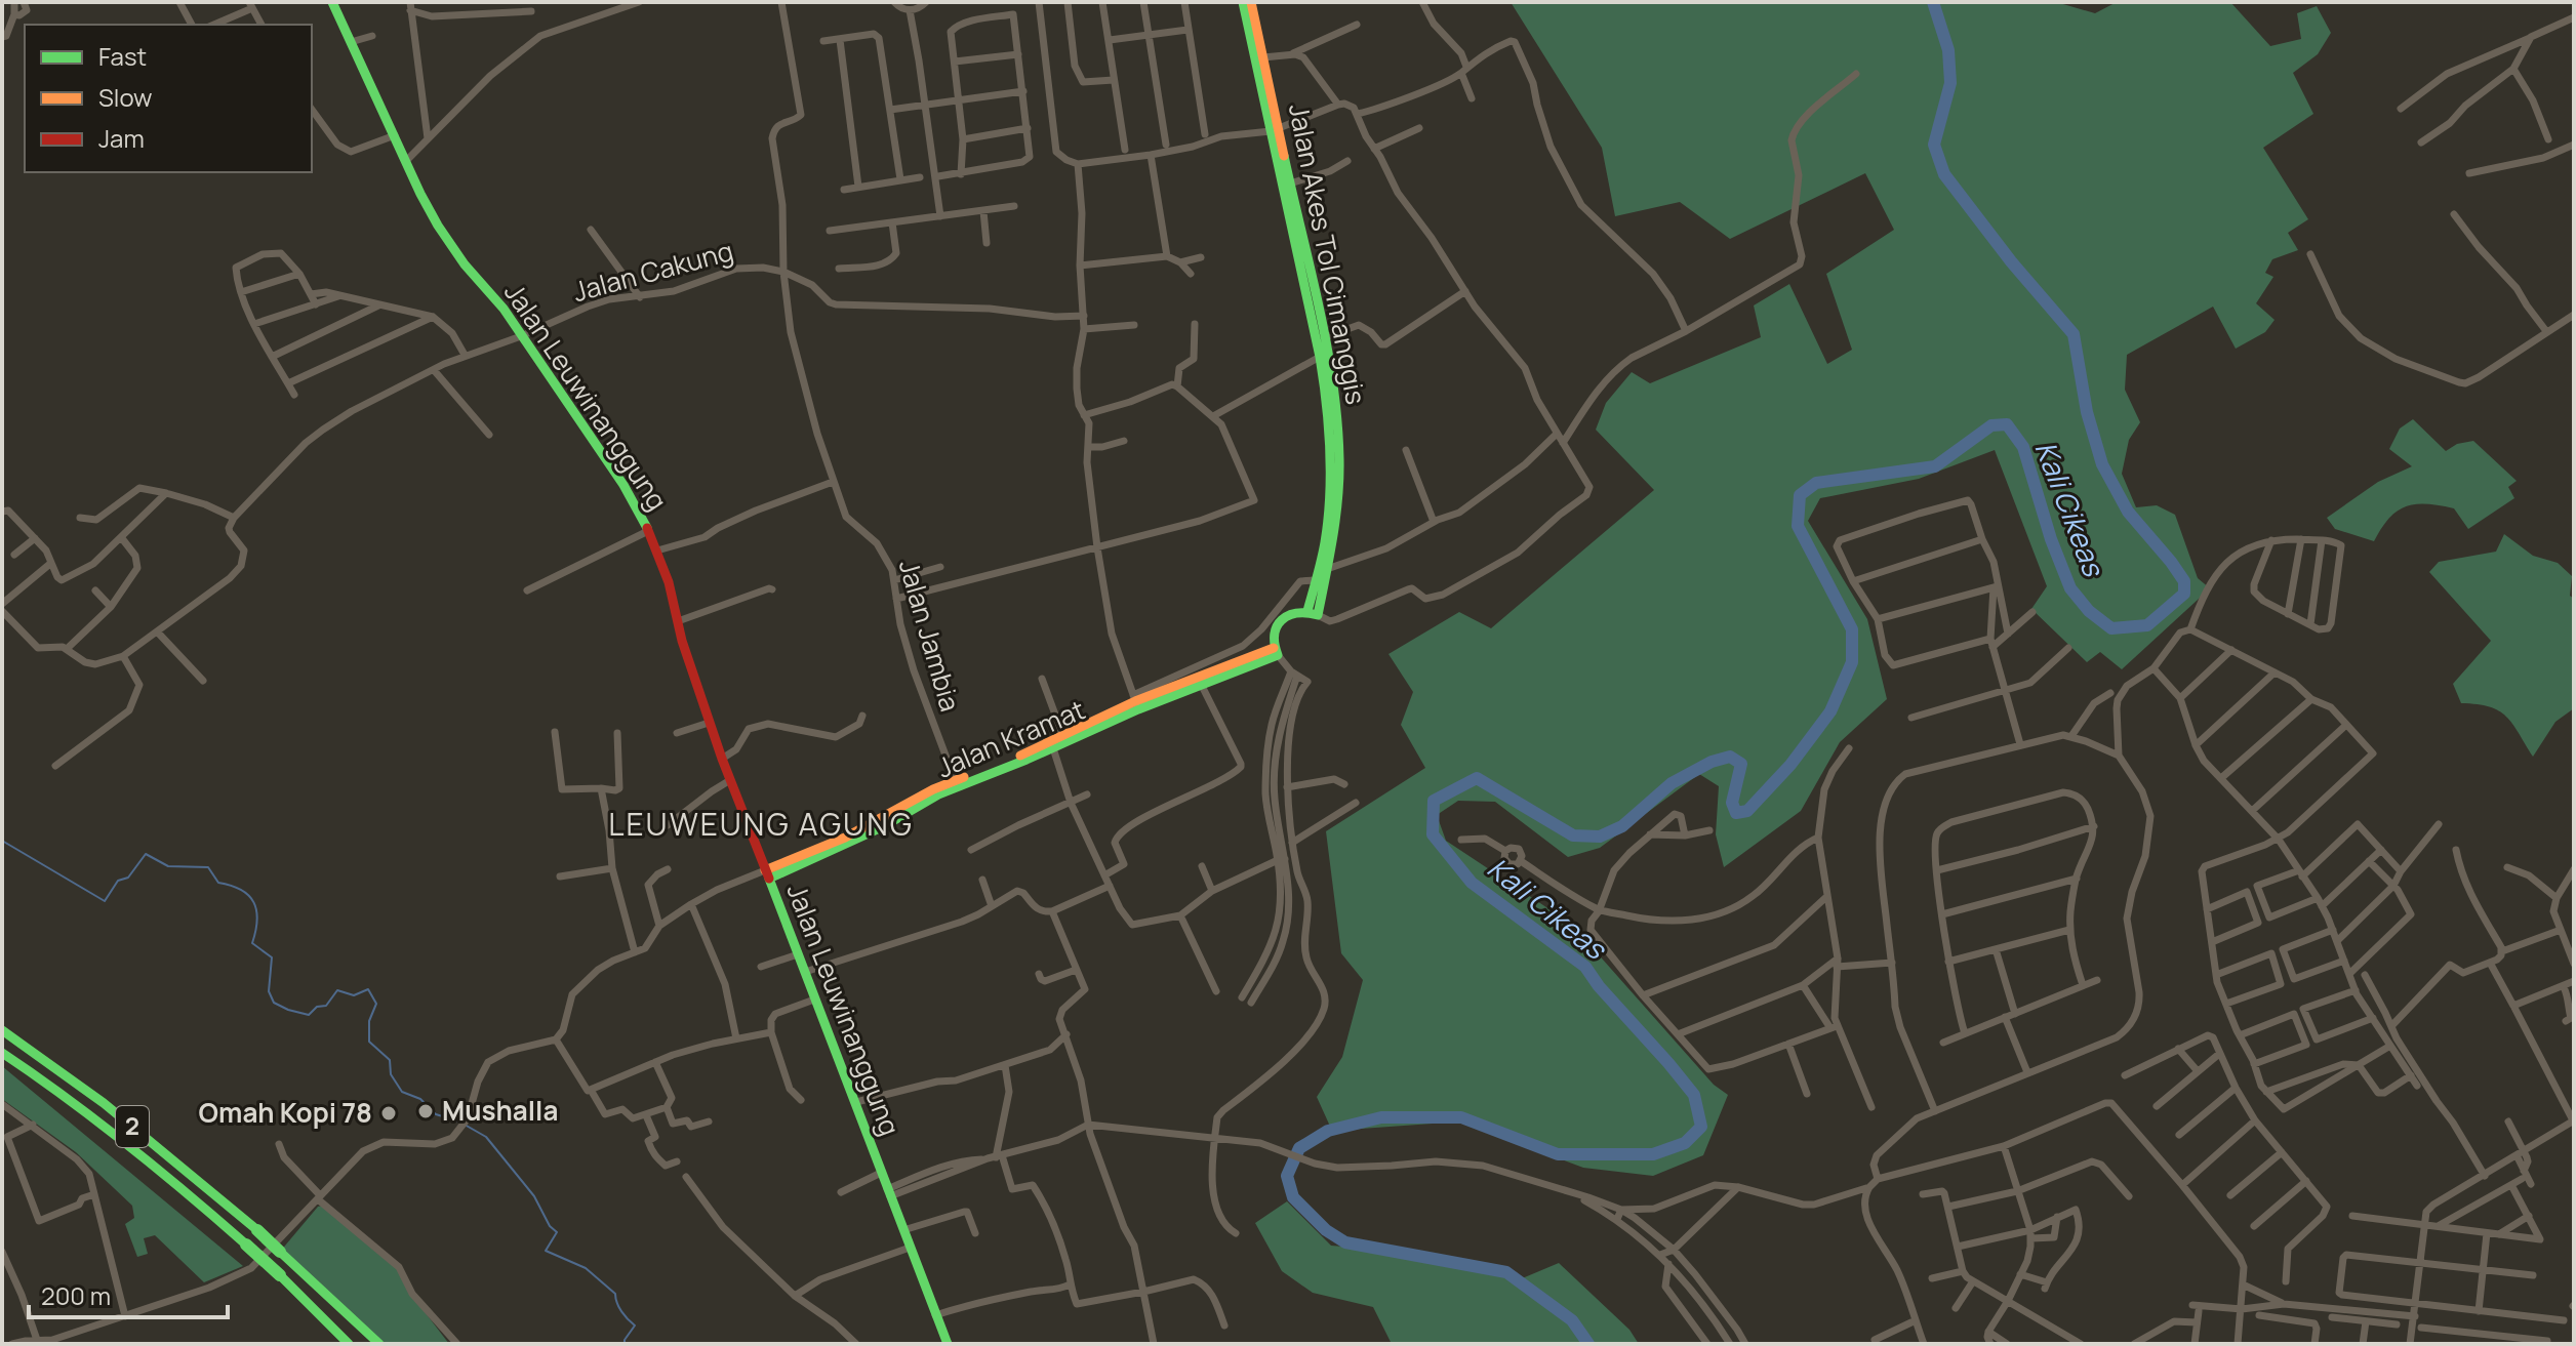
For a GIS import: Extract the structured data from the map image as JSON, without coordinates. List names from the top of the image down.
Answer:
{
  "streets": {
    "main road": [
      "Jalan Akes Tol Cimanggis",
      "Jalan Leuwinanggung",
      "Jalan Kramat",
      "2"
    ],
    "street": ["Jalan Cakung", "Jalan Jambia"]
  },
  "crossings": [
    ["Jalan Cakung", "Jalan Leuwinanggung"],
    ["Jalan Cakung", "Jalan Jambia"],
    ["Jalan Leuwinanggung", "Jalan Kramat"],
    ["Jalan Jambia", "Jalan Kramat"]
  ],
  "districts": ["LEUWEUNG AGUNG"],
  "water": ["Kali Cikeas"],
  "places": ["Mushalla", "Omah Kopi 78"],
  "legend": ["Fast", "Slow", "Jam"],
  "scale_bar": "200 m"
}
